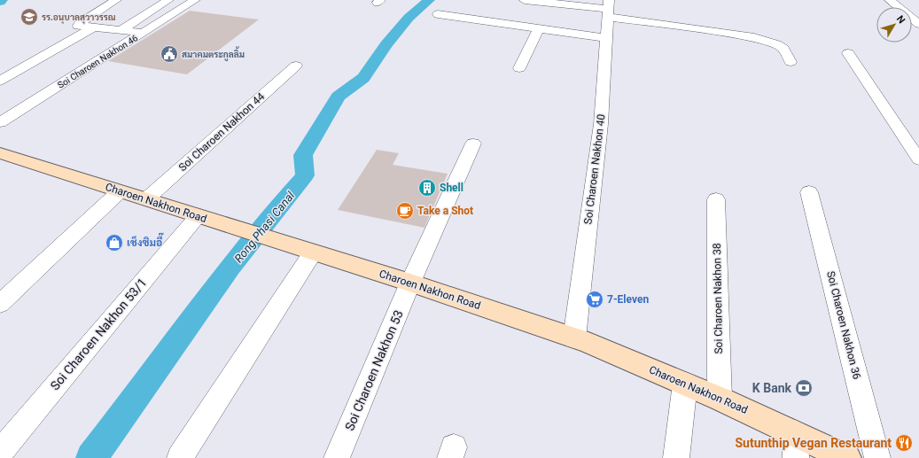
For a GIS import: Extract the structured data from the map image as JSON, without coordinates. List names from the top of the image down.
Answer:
{
  "streets": {
    "main road": ["Charoen Nakhon Road"],
    "street": [
      "Soi Charoen Nakhon 46",
      "Soi Charoen Nakhon 44",
      "Soi Charoen Nakhon 40",
      "Soi Charoen Nakhon 38",
      "Soi Charoen Nakhon 36",
      "Soi Charoen Nakhon 53/1",
      "Soi Charoen Nakhon 53"
    ]
  },
  "crossings": [
    ["Soi Charoen Nakhon 44", "Charoen Nakhon Road"],
    ["Soi Charoen Nakhon 40", "Charoen Nakhon Road"],
    ["Charoen Nakhon Road", "Soi Charoen Nakhon 38"],
    ["Charoen Nakhon Road", "Soi Charoen Nakhon 53/1"],
    ["Charoen Nakhon Road", "Soi Charoen Nakhon 53"]
  ],
  "water": ["Rong Phasi Canal"],
  "places": {
    "school or university": ["รร.อนุบาลสุวาวรรณ"],
    "public building": ["สมาคมตระกูลลิ้ม"],
    "building": ["Shell"],
    "cafe": ["Take a Shot"],
    "shop": ["เช็งซิมอี๊"],
    "supermarket": ["7-Eleven"],
    "bank": ["K Bank"],
    "restaurant": ["Sutunthip Vegan Restaurant"]
  },
  "north": "top right"
}
